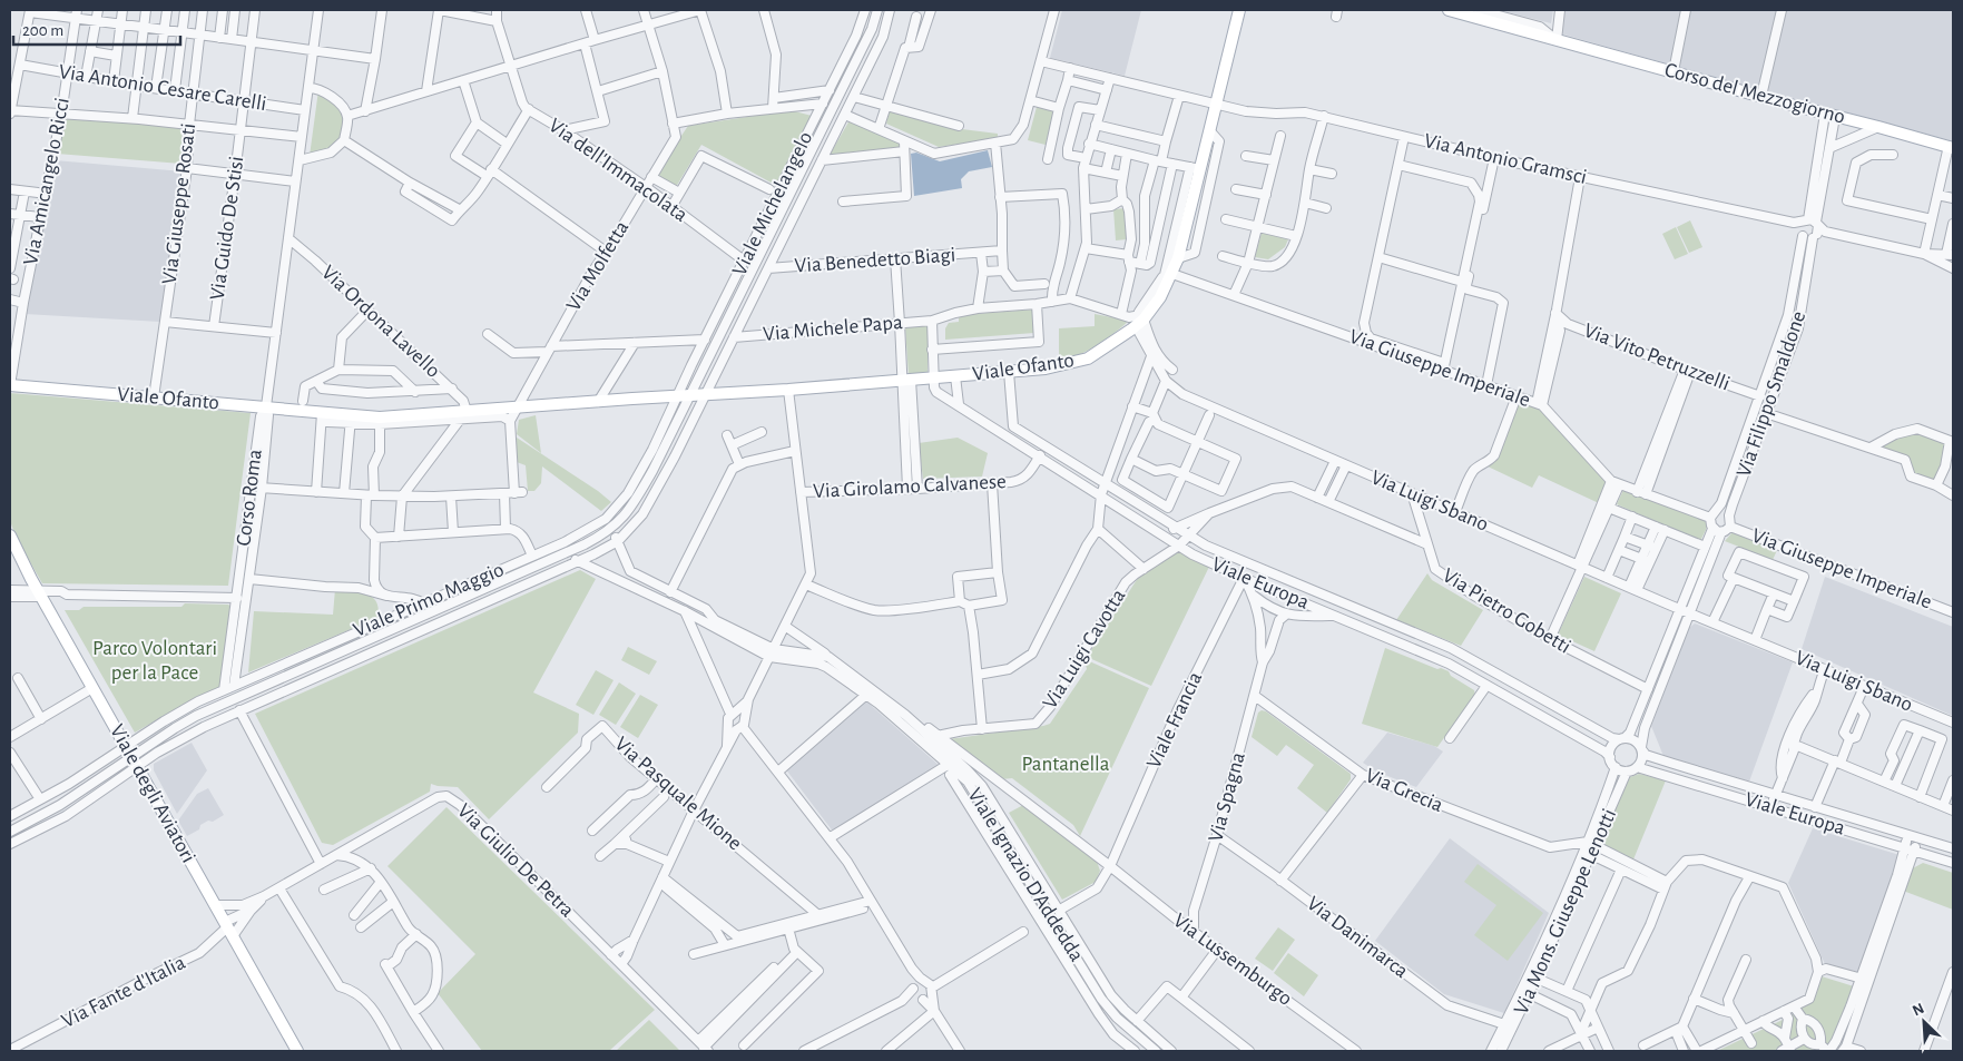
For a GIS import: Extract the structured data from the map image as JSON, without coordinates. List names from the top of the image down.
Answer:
{
  "streets": {
    "main road": ["Corso del Mezzogiorno", "Viale Ofanto", "Viale degli Aviatori"],
    "street": [
      "Via Antonio Cesare Carelli",
      "Via Antonio Gramsci",
      "Via dell'Immacolata",
      "Via Amicangelo Ricci",
      "Via Giuseppe Rosati",
      "Viale Michelangelo",
      "Via Guido De Stisi",
      "Via Benedetto Biagi",
      "Via Molfetta",
      "Via Ordona Lavello",
      "Via Michele Papa",
      "Via Vito Petruzzelli",
      "Via Giuseppe Imperiale",
      "Via Filippo Smaldone",
      "Via Girolamo Calvanese",
      "Corso Roma",
      "Via Luigi Sbano",
      "Viale Europa",
      "Viale Primo Maggio",
      "Via Pietro Gobetti",
      "Via Luigi Cavotta",
      "Viale Francia",
      "Via Grecia",
      "Via Pasquale Mione",
      "Via Spagna",
      "Via Giulio De Petra",
      "Viale Ignazio D'Addedda",
      "Via Mons. Giuseppe Lenotti",
      "Via Danimarca",
      "Via Lussemburgo",
      "Via Fante d'Italia"
    ]
  },
  "crossings": [
    ["Via Antonio Cesare Carelli", "Via Amicangelo Ricci"],
    ["Via Antonio Cesare Carelli", "Via Giuseppe Rosati"],
    ["Via Antonio Cesare Carelli", "Via Guido De Stisi"],
    ["Via Antonio Cesare Carelli", "Corso Roma"],
    ["Corso del Mezzogiorno", "Via Filippo Smaldone"],
    ["Via Antonio Gramsci", "Viale Ofanto"],
    ["Via Antonio Gramsci", "Via Filippo Smaldone"],
    ["Via dell'Immacolata", "Viale Michelangelo"],
    ["Via dell'Immacolata", "Via Molfetta"],
    ["Via Amicangelo Ricci", "Viale Ofanto"],
    ["Via Giuseppe Rosati", "Viale Ofanto"],
    ["Viale Michelangelo", "Via Benedetto Biagi"],
    ["Viale Michelangelo", "Via Michele Papa"],
    ["Viale Michelangelo", "Viale Ofanto"],
    ["Viale Michelangelo", "Viale Primo Maggio"],
    ["Via Molfetta", "Viale Ofanto"],
    ["Via Ordona Lavello", "Viale Ofanto"],
    ["Via Ordona Lavello", "Corso Roma"],
    ["Via Michele Papa", "Viale Ofanto"],
    ["Via Michele Papa", "Viale Europa"],
    ["Via Vito Petruzzelli", "Via Filippo Smaldone"],
    ["Viale Ofanto", "Via Giuseppe Imperiale"],
    ["Viale Ofanto", "Corso Roma"],
    ["Viale Ofanto", "Via Luigi Sbano"],
    ["Viale Ofanto", "Viale Europa"],
    ["Viale Ofanto", "Viale Primo Maggio"],
    ["Via Giuseppe Imperiale", "Via Filippo Smaldone"],
    ["Via Girolamo Calvanese", "Viale Europa"],
    ["Corso Roma", "Viale Primo Maggio"],
    ["Via Luigi Sbano", "Via Pietro Gobetti"],
    ["Viale Europa", "Via Luigi Cavotta"],
    ["Viale Europa", "Viale Francia"],
    ["Viale Europa", "Via Spagna"],
    ["Viale Europa", "Via Mons. Giuseppe Lenotti"],
    ["Viale Primo Maggio", "Viale degli Aviatori"],
    ["Viale Primo Maggio", "Viale Ignazio D'Addedda"],
    ["Via Luigi Cavotta", "Via Lussemburgo"],
    ["Viale Francia", "Via Spagna"],
    ["Viale Francia", "Viale Ignazio D'Addedda"],
    ["Viale Francia", "Via Lussemburgo"],
    ["Via Grecia", "Via Spagna"],
    ["Via Grecia", "Via Mons. Giuseppe Lenotti"],
    ["Viale degli Aviatori", "Via Fante d'Italia"],
    ["Via Spagna", "Via Danimarca"],
    ["Via Spagna", "Via Lussemburgo"],
    ["Viale Ignazio D'Addedda", "Via Lussemburgo"]
  ],
  "parks": ["Parco Volontari per la Pace", "Pantanella"],
  "scale_bar": "200 m",
  "north": "top left"
}
